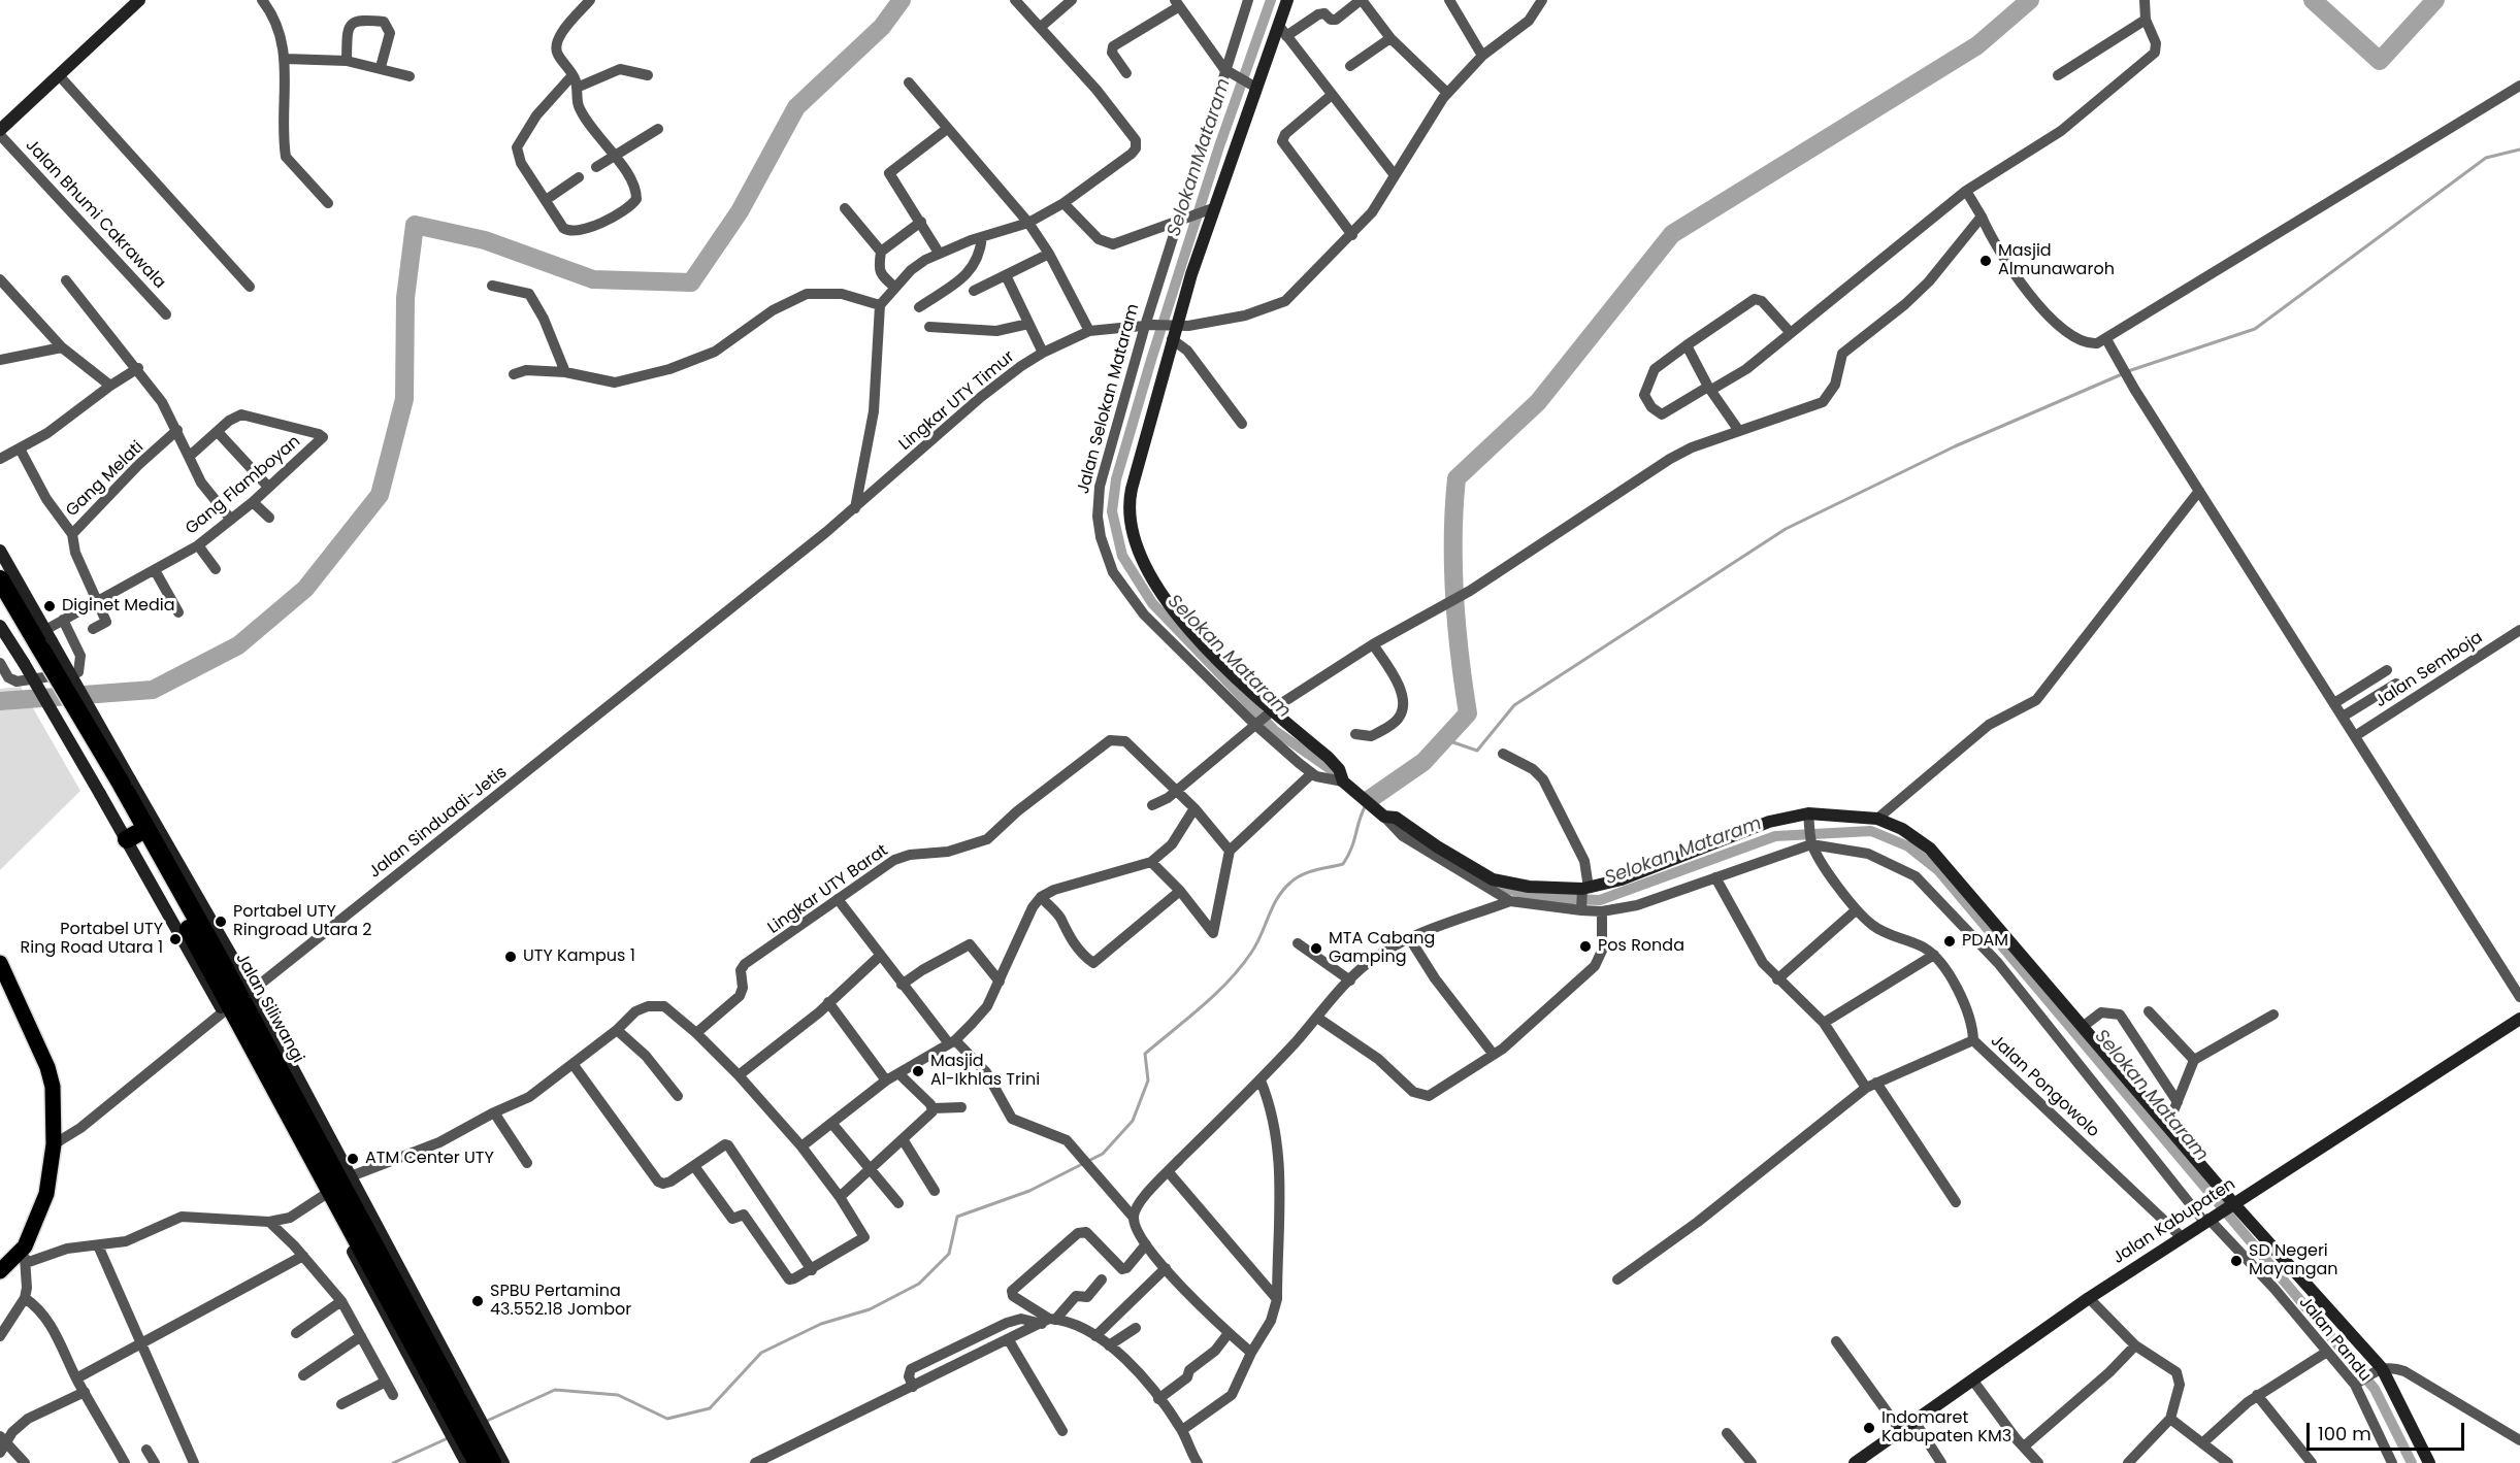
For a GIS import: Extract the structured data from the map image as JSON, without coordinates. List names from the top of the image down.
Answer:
{
  "streets": {
    "highway": ["Jalan Siliwangi"],
    "street": [
      "Jalan Bhumi Cakrawala",
      "Jalan Selokan Mataram",
      "Lingkar UTY Timur",
      "Gang Melati",
      "Gang Flamboyan",
      "Jalan Semboja",
      "Jalan Sinduadi-Jetis",
      "Lingkar UTY Barat",
      "Jalan Pongowolo",
      "Jalan Kabupaten",
      "Jalan Pandu"
    ]
  },
  "crossings": [
    ["Jalan Selokan Mataram", "Lingkar UTY Timur"],
    ["Jalan Selokan Mataram", "Jalan Kabupaten"],
    ["Jalan Selokan Mataram", "Jalan Pandu"],
    ["Lingkar UTY Timur", "Jalan Sinduadi-Jetis"],
    ["Gang Flamboyan", "Jalan Siliwangi"],
    ["Jalan Pongowolo", "Jalan Kabupaten"],
    ["Jalan Kabupaten", "Jalan Pandu"]
  ],
  "water": ["Selokan Mataram"],
  "places": [
    "Masjid Almunawaroh",
    "Diginet Media",
    "Portabel UTY Ringroad Utara 2",
    "Portabel UTY Ring Road Utara 1",
    "PDAM",
    "Pos Ronda",
    "MTA Cabang Gamping",
    "UTY Kampus 1",
    "Masjid Al-Ikhlas Trini",
    "ATM Center UTY",
    "SD Negeri Mayangan",
    "SPBU Pertamina 43.552.18 Jombor",
    "Indomaret Kabupaten KM3"
  ],
  "scale_bar": "100 m"
}
